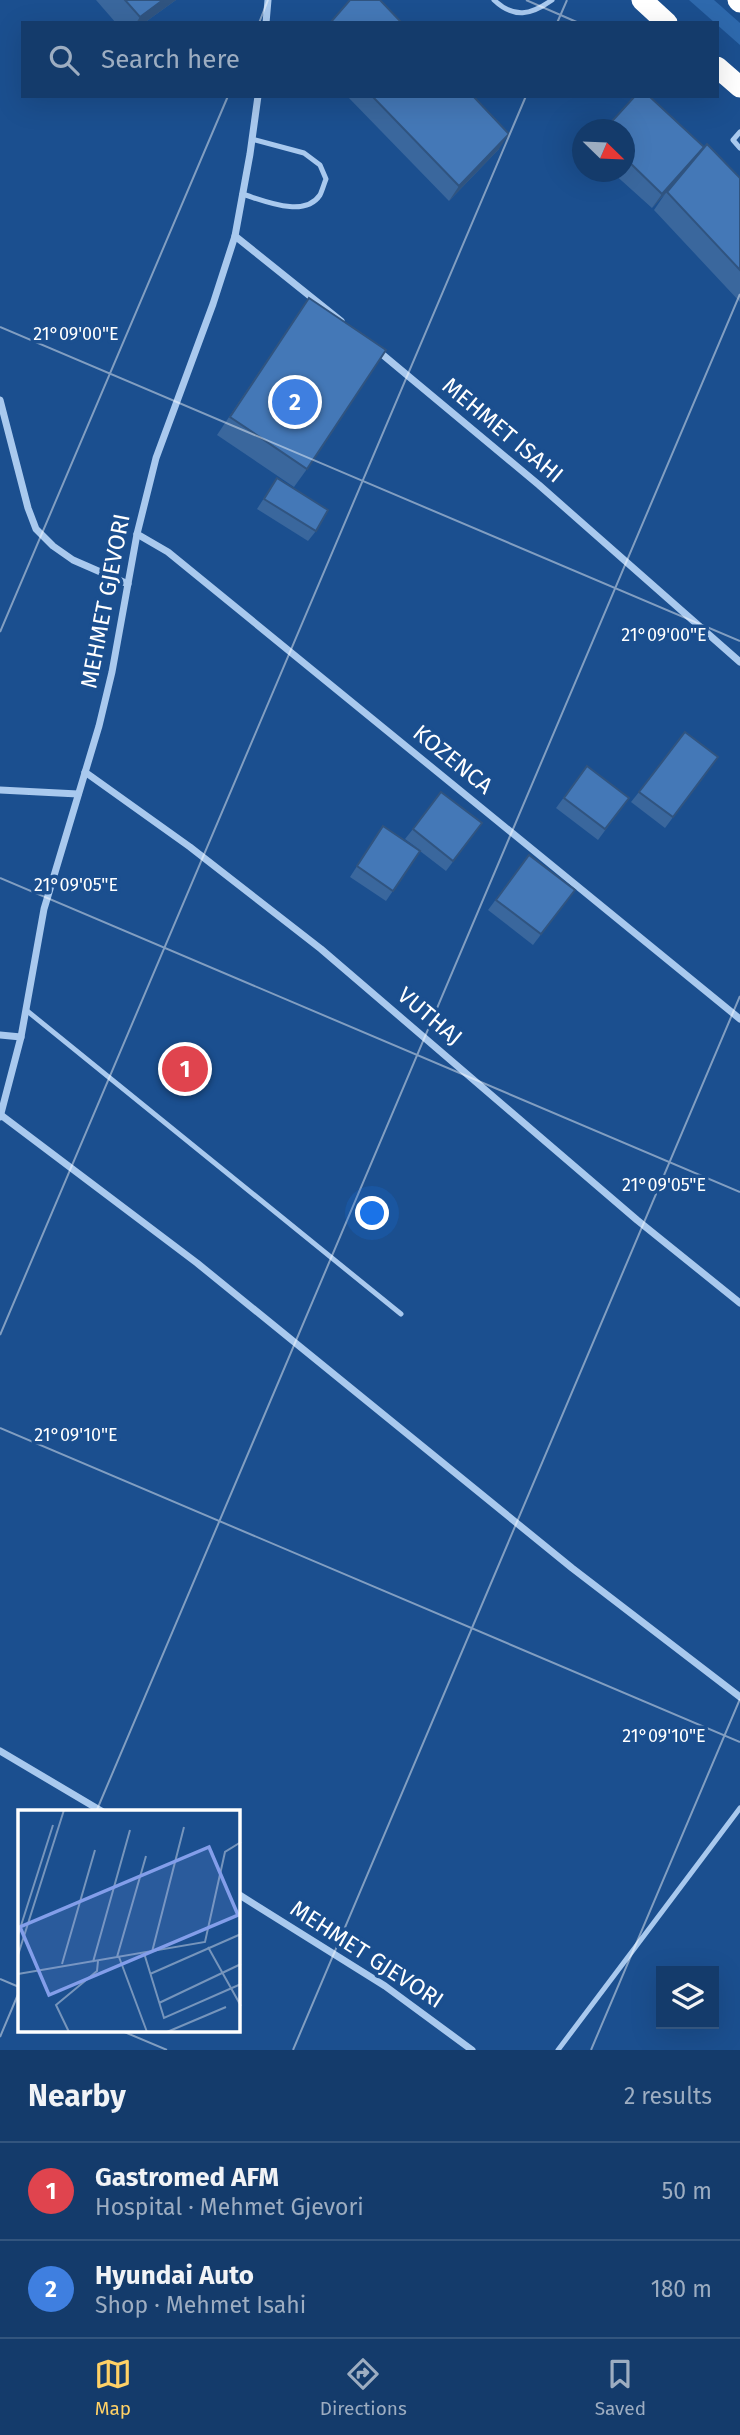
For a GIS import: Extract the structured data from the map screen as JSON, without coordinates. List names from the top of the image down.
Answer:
{
  "streets": {
    "street": [
      "MEHMET ISAHI",
      "MEHMET GJEVORI",
      "KOZENCA",
      "VUTHAJ"
    ]
  },
  "crossings": [
    ["MEHMET GJEVORI", "KOZENCA"],
    ["MEHMET GJEVORI", "VUTHAJ"]
  ],
  "north": "bottom right",
  "page": {
    "search": "Search here",
    "pins": ["2", "1"],
    "heading": ["Nearby", "2 results"],
    "list": [
      {
        "mark": "1",
        "name": "Gastromed AFM",
        "note": "Hospital · Mehmet Gjevori",
        "value": "50 m"
      },
      {
        "mark": "2",
        "name": "Hyundai Auto",
        "note": "Shop · Mehmet Isahi",
        "value": "180 m"
      }
    ],
    "nav": ["Map", "Directions", "Saved"]
  },
  "coordinates": ["21°09'00\"E", "21°09'05\"E", "21°09'10\"E"]
}
